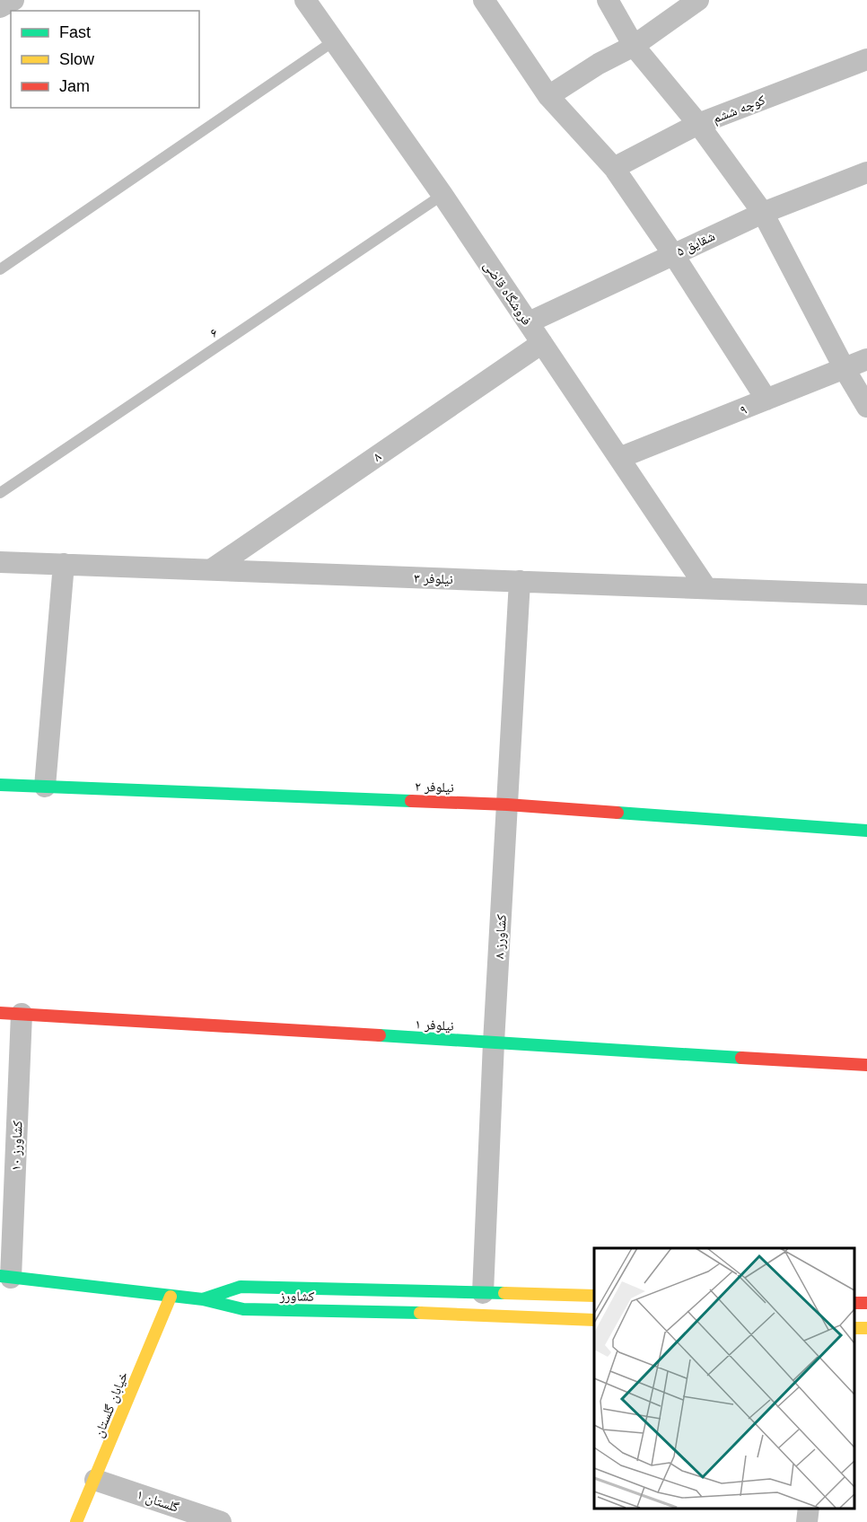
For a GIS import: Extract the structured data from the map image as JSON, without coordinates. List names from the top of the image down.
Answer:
{
  "streets": {
    "street": [
      "کوچه ششم",
      "شقایق ۵",
      "فروشگاه قاضی",
      "۹",
      "۸",
      "نیلوفر ۳",
      "نیلوفر ۲",
      "کشاورز ۸",
      "نیلوفر ۱",
      "کشاورز ۱۰",
      "کشاورز",
      "خیابان گلستان",
      "گلستان ۱"
    ],
    "lane": ["۶"]
  },
  "crossings": [
    ["شقایق ۵", "فروشگاه قاضی"],
    ["فروشگاه قاضی", "۶"],
    ["فروشگاه قاضی", "۹"],
    ["فروشگاه قاضی", "۸"],
    ["فروشگاه قاضی", "نیلوفر ۳"],
    ["۸", "نیلوفر ۳"],
    ["نیلوفر ۳", "کشاورز ۸"],
    ["نیلوفر ۲", "کشاورز ۸"],
    ["کشاورز ۸", "نیلوفر ۱"],
    ["نیلوفر ۱", "کشاورز ۱۰"],
    ["کشاورز ۱۰", "کشاورز"],
    ["کشاورز", "خیابان گلستان"],
    ["خیابان گلستان", "گلستان ۱"]
  ],
  "legend": ["Fast", "Slow", "Jam"]
}
